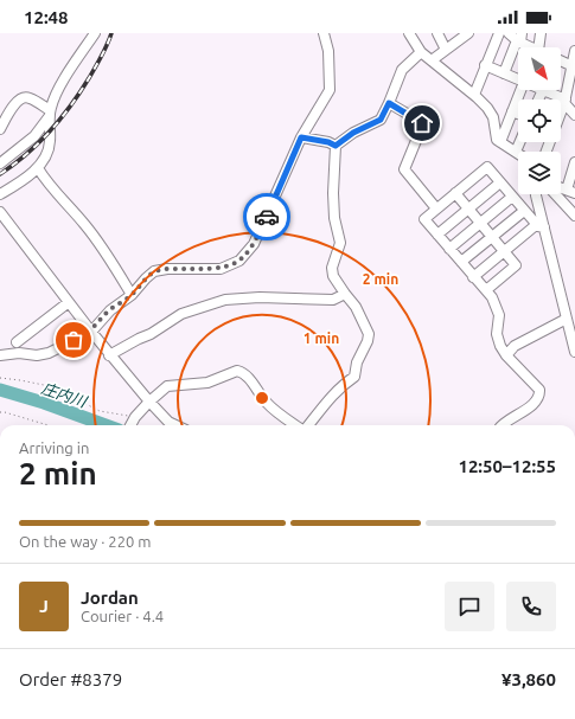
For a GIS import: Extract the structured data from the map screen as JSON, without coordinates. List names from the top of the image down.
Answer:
{
  "water": ["庄内川"],
  "north": "bottom right",
  "page": {
    "status": "12:48",
    "heading": ["2 min", "Arriving in", "12:50–12:55"],
    "panel": [
      "Jordan",
      "Courier · 4.4",
      "Order #8379",
      "¥3,860"
    ],
    "bar": "On the way · 220 m",
    "round": "J"
  },
  "rings": ["2 min", "1 min"]
}
